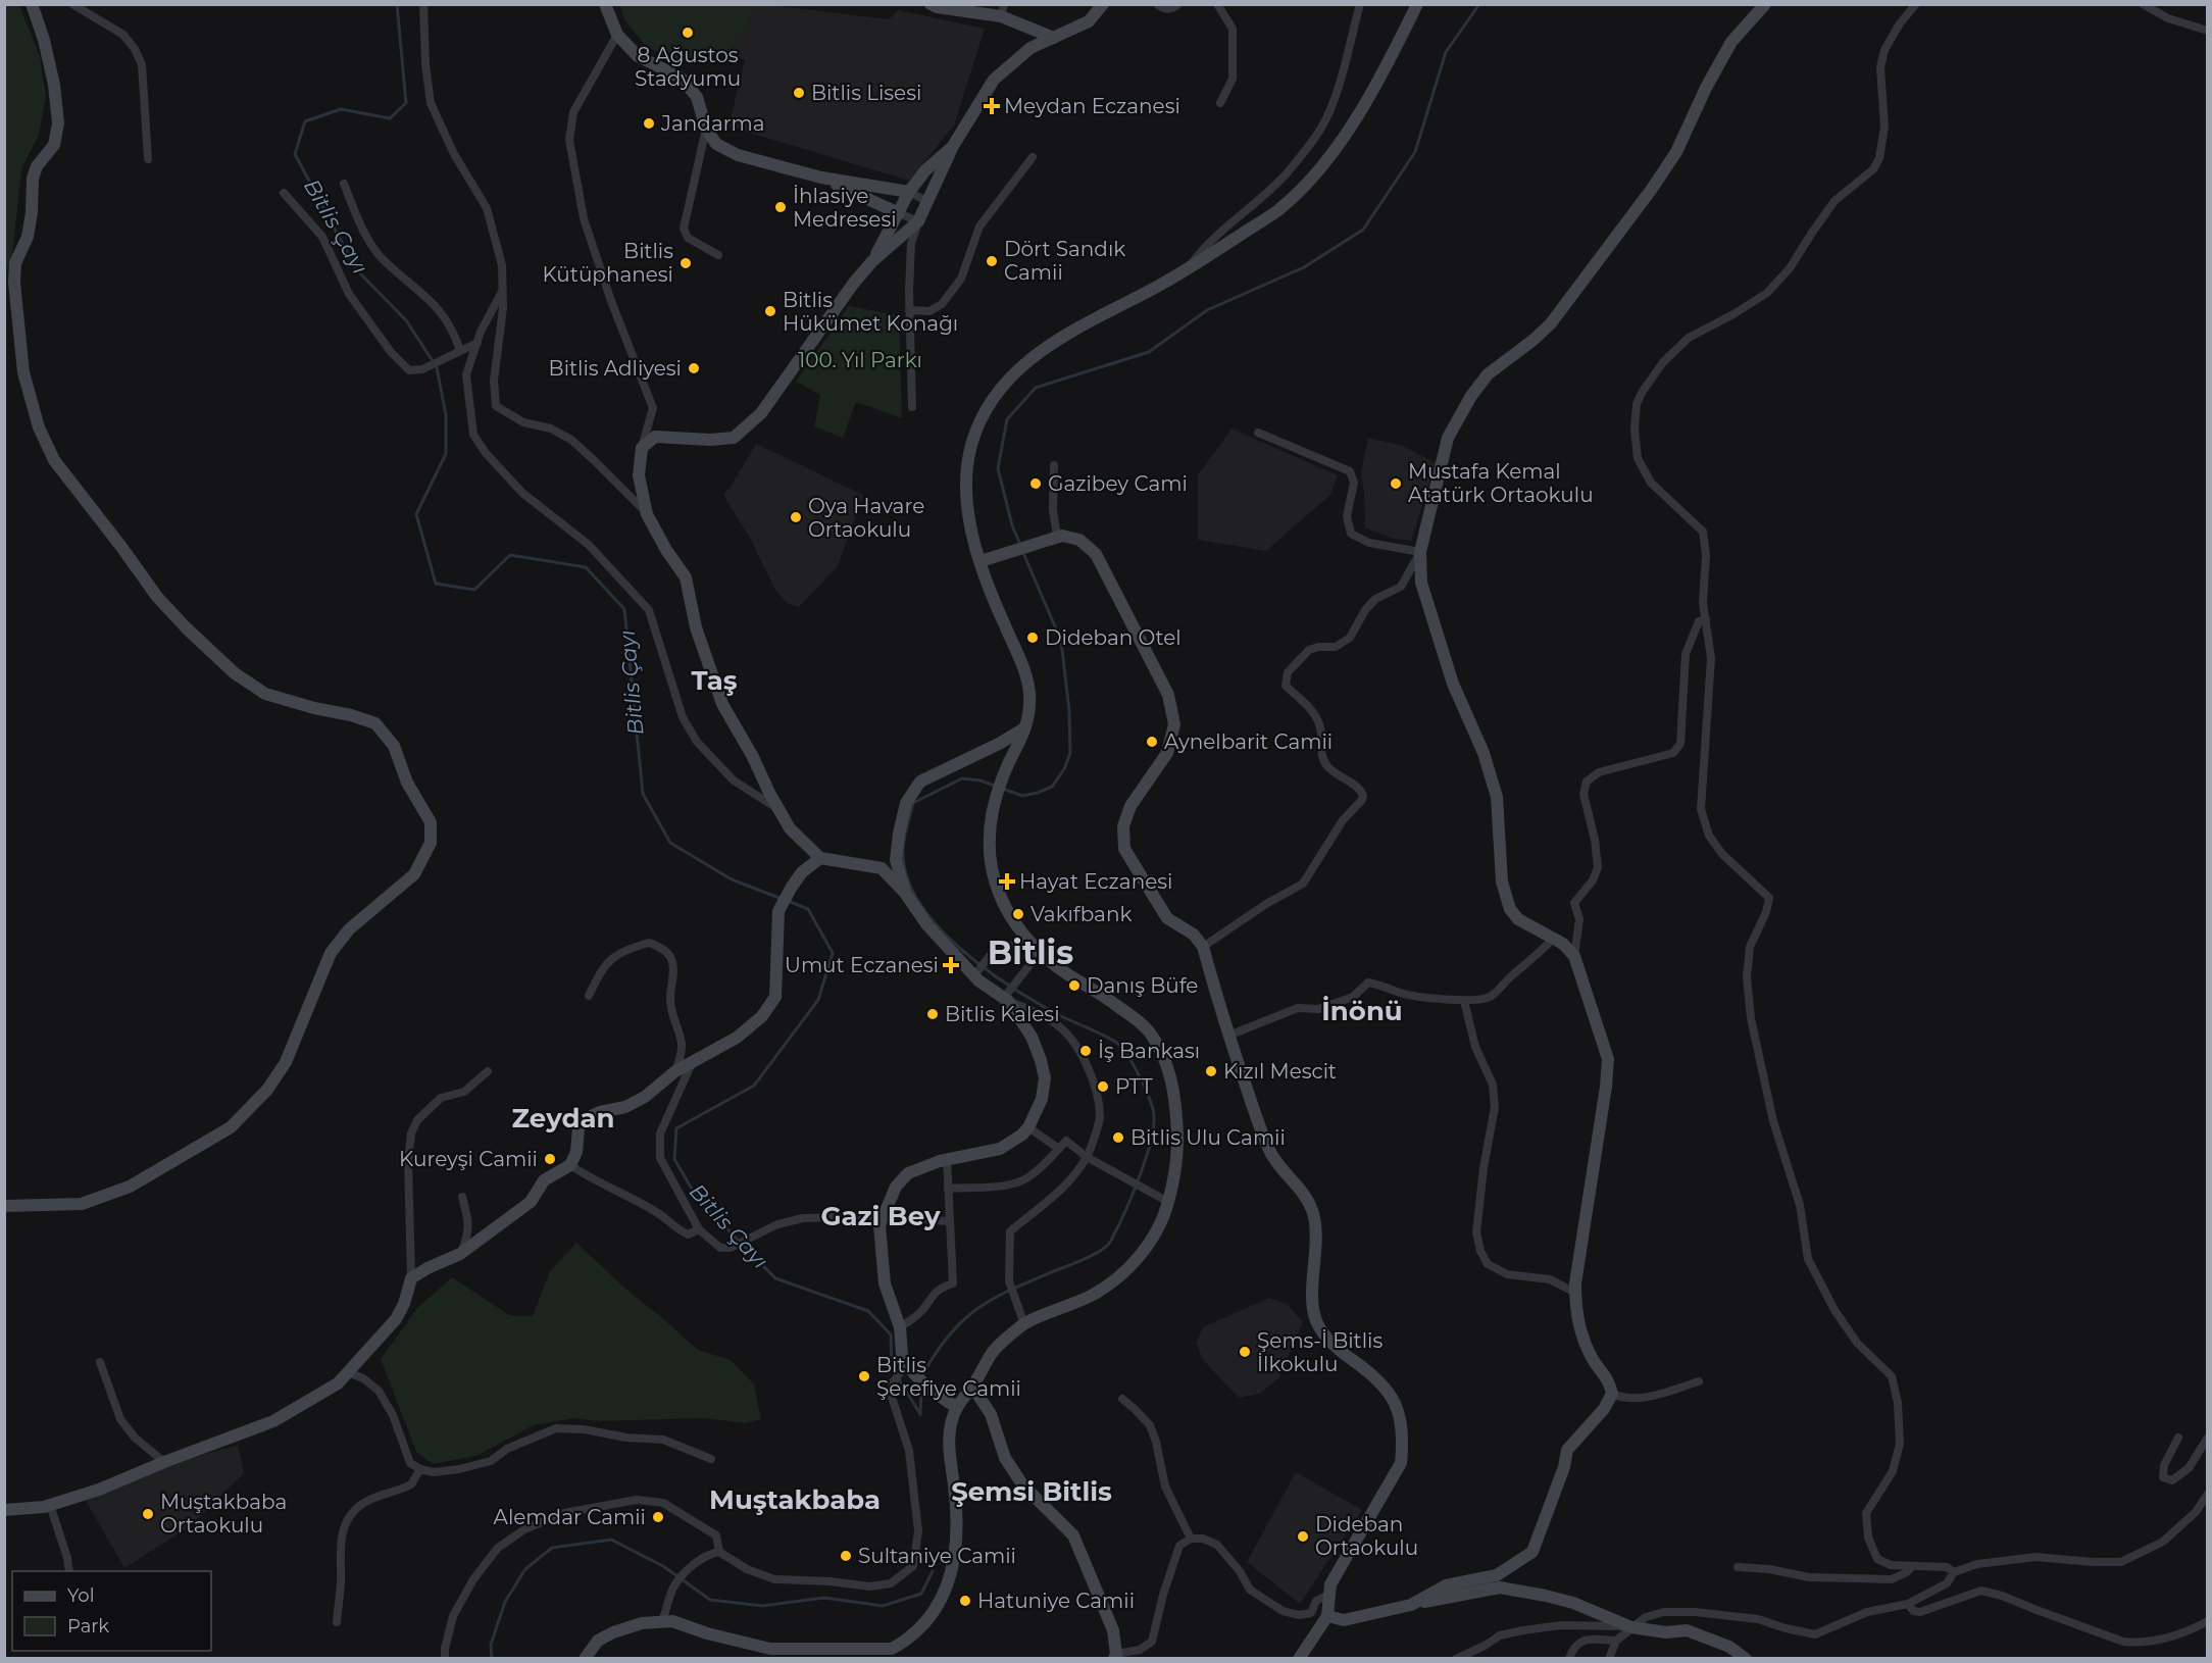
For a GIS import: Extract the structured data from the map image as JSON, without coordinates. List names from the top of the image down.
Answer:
{
  "districts": [
    "Taş",
    "Bitlis",
    "İnönü",
    "Zeydan",
    "Gazi Bey",
    "Şemsi Bitlis",
    "Muştakbaba"
  ],
  "water": ["Bitlis Çayı"],
  "parks": ["100. Yıl Parkı"],
  "places": {
    "other": [
      "8 Ağustos Stadyumu",
      "Bitlis Lisesi",
      "Jandarma",
      "İhlasiye Medresesi",
      "Dört Sandık Camii",
      "Bitlis Kütüphanesi",
      "Bitlis Hükümet Konağı",
      "Bitlis Adliyesi",
      "Gazibey Cami",
      "Mustafa Kemal Atatürk Ortaokulu",
      "Oya Havare Ortaokulu",
      "Dideban Otel",
      "Aynelbarit Camii",
      "Vakıfbank",
      "Danış Büfe",
      "Bitlis Kalesi",
      "İş Bankası",
      "Kızıl Mescit",
      "PTT",
      "Bitlis Ulu Camii",
      "Kureyşi Camii",
      "Şems-İ Bitlis İlkokulu",
      "Bitlis Şerefiye Camii",
      "Muştakbaba Ortaokulu",
      "Alemdar Camii",
      "Dideban Ortaokulu",
      "Sultaniye Camii",
      "Hatuniye Camii"
    ],
    "health": ["Meydan Eczanesi", "Hayat Eczanesi", "Umut Eczanesi"]
  },
  "legend": ["Yol", "Park"]
}
